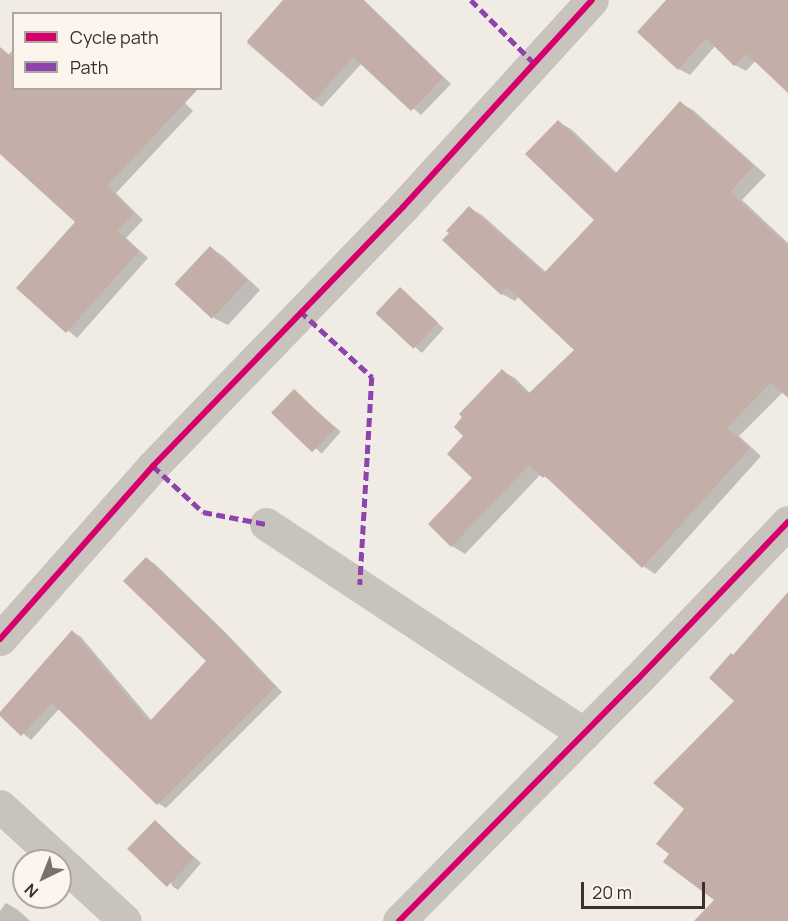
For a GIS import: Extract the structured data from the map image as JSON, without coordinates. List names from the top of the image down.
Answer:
{
  "legend": ["Cycle path", "Path"],
  "scale_bar": "20 m",
  "north": "bottom left"
}
